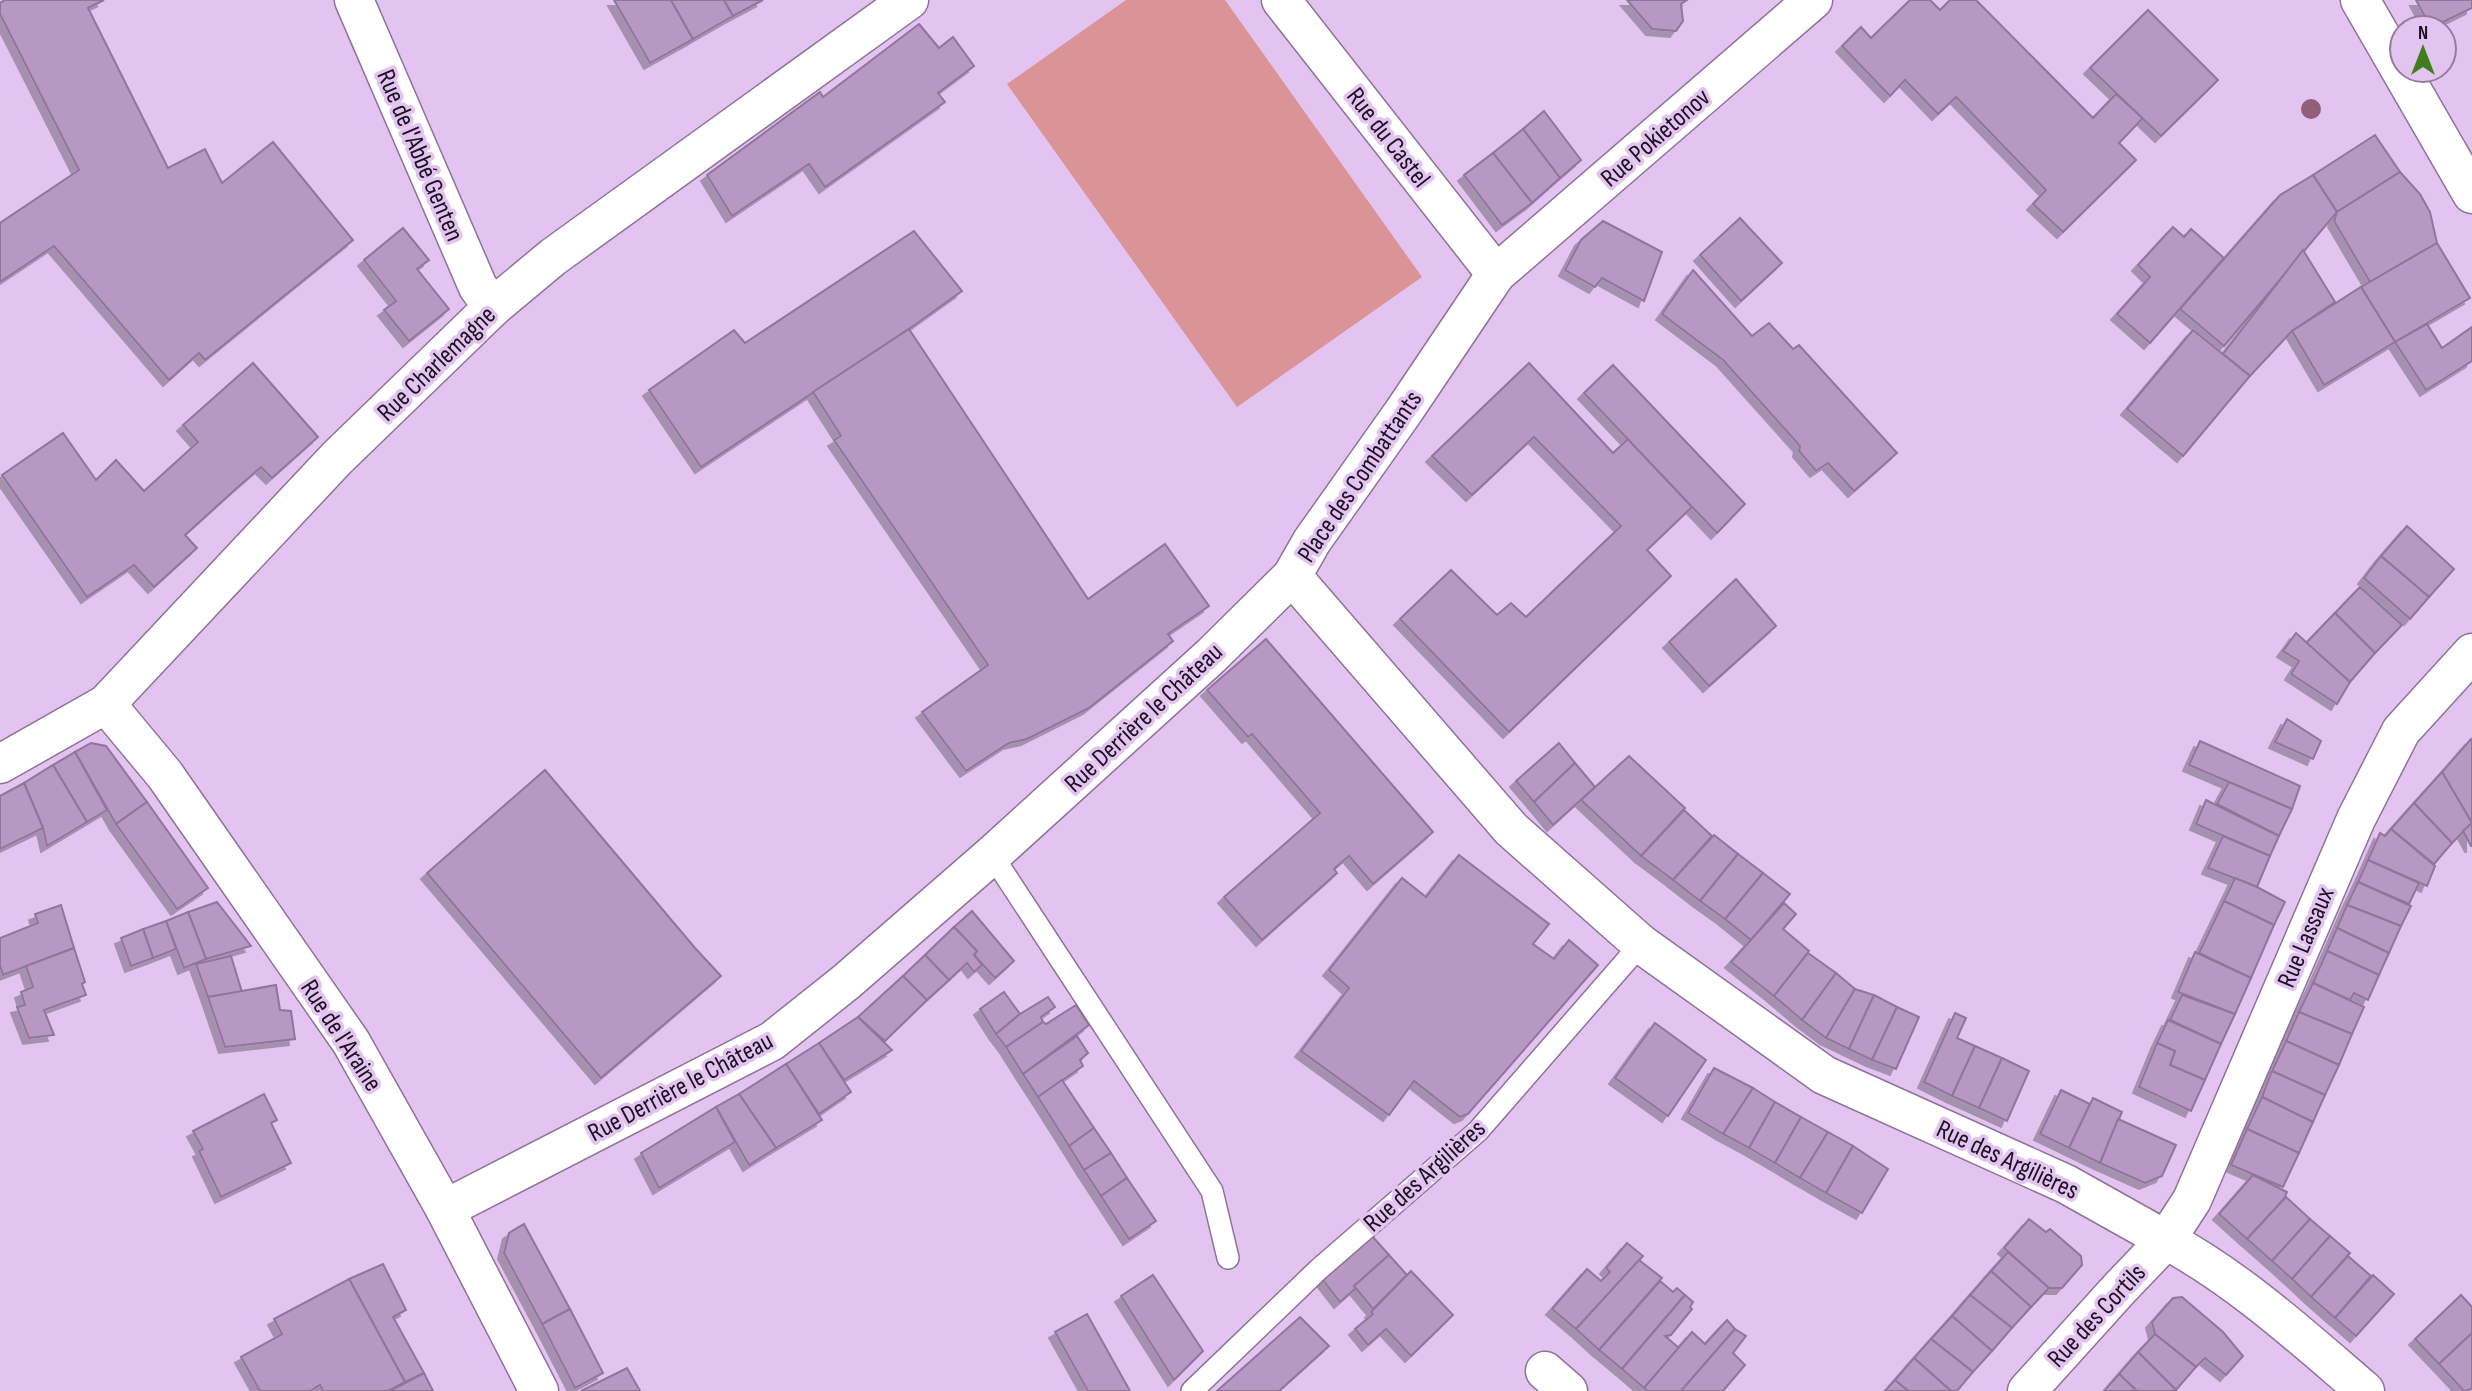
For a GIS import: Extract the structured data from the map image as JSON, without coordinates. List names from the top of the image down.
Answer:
{
  "streets": {
    "street": [
      "Rue du Castel",
      "Rue Pokietonov",
      "Rue de l'Abbé Genten",
      "Rue Charlemagne",
      "Place des Combattants",
      "Rue Derrière le Château",
      "Rue Lassaux",
      "Rue de l'Araine",
      "Rue des Argilières",
      "Rue des Cortils"
    ]
  },
  "crossings": [
    ["Rue du Castel", "Rue Pokietonov"],
    ["Rue du Castel", "Place des Combattants"],
    ["Rue Pokietonov", "Place des Combattants"],
    ["Rue de l'Abbé Genten", "Rue Charlemagne"],
    ["Rue Charlemagne", "Rue de l'Araine"],
    ["Place des Combattants", "Rue Derrière le Château"],
    ["Place des Combattants", "Rue des Argilières"],
    ["Rue Derrière le Château", "Rue de l'Araine"],
    ["Rue Lassaux", "Rue des Argilières"],
    ["Rue Lassaux", "Rue des Cortils"],
    ["Rue des Argilières", "Rue des Cortils"]
  ],
  "north": "top"
}
